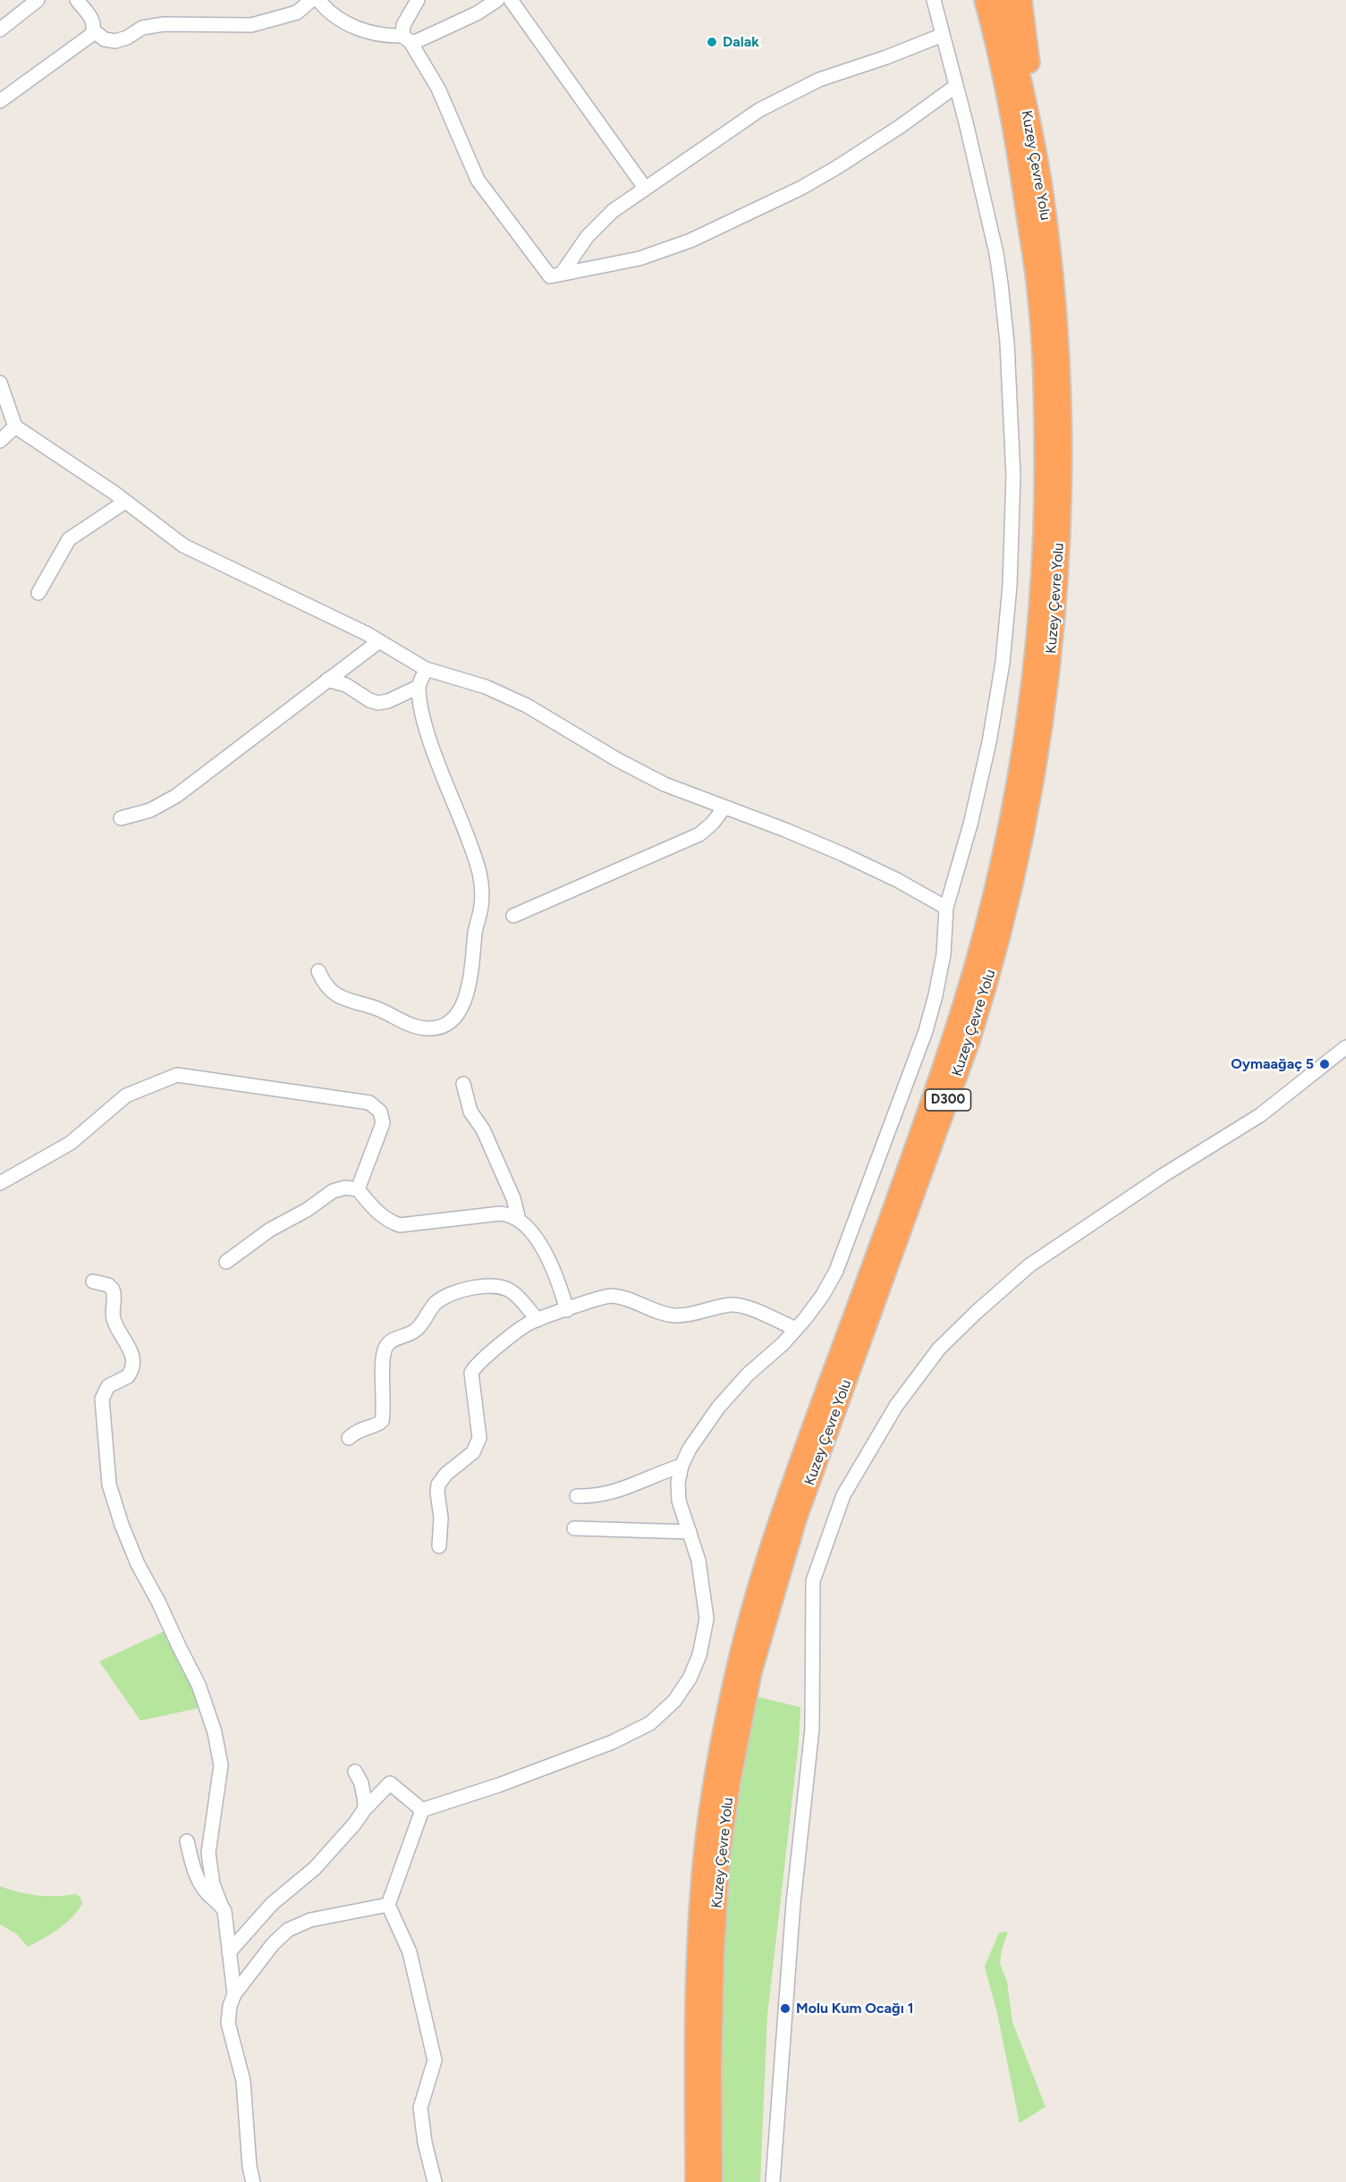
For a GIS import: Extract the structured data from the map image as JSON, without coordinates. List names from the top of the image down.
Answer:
{
  "streets": {
    "highway": ["Kuzey Çevre Yolu", "D300"]
  },
  "places": ["Dalak", "Oymaağaç 5", "Molu Kum Ocağı 1"]
}
